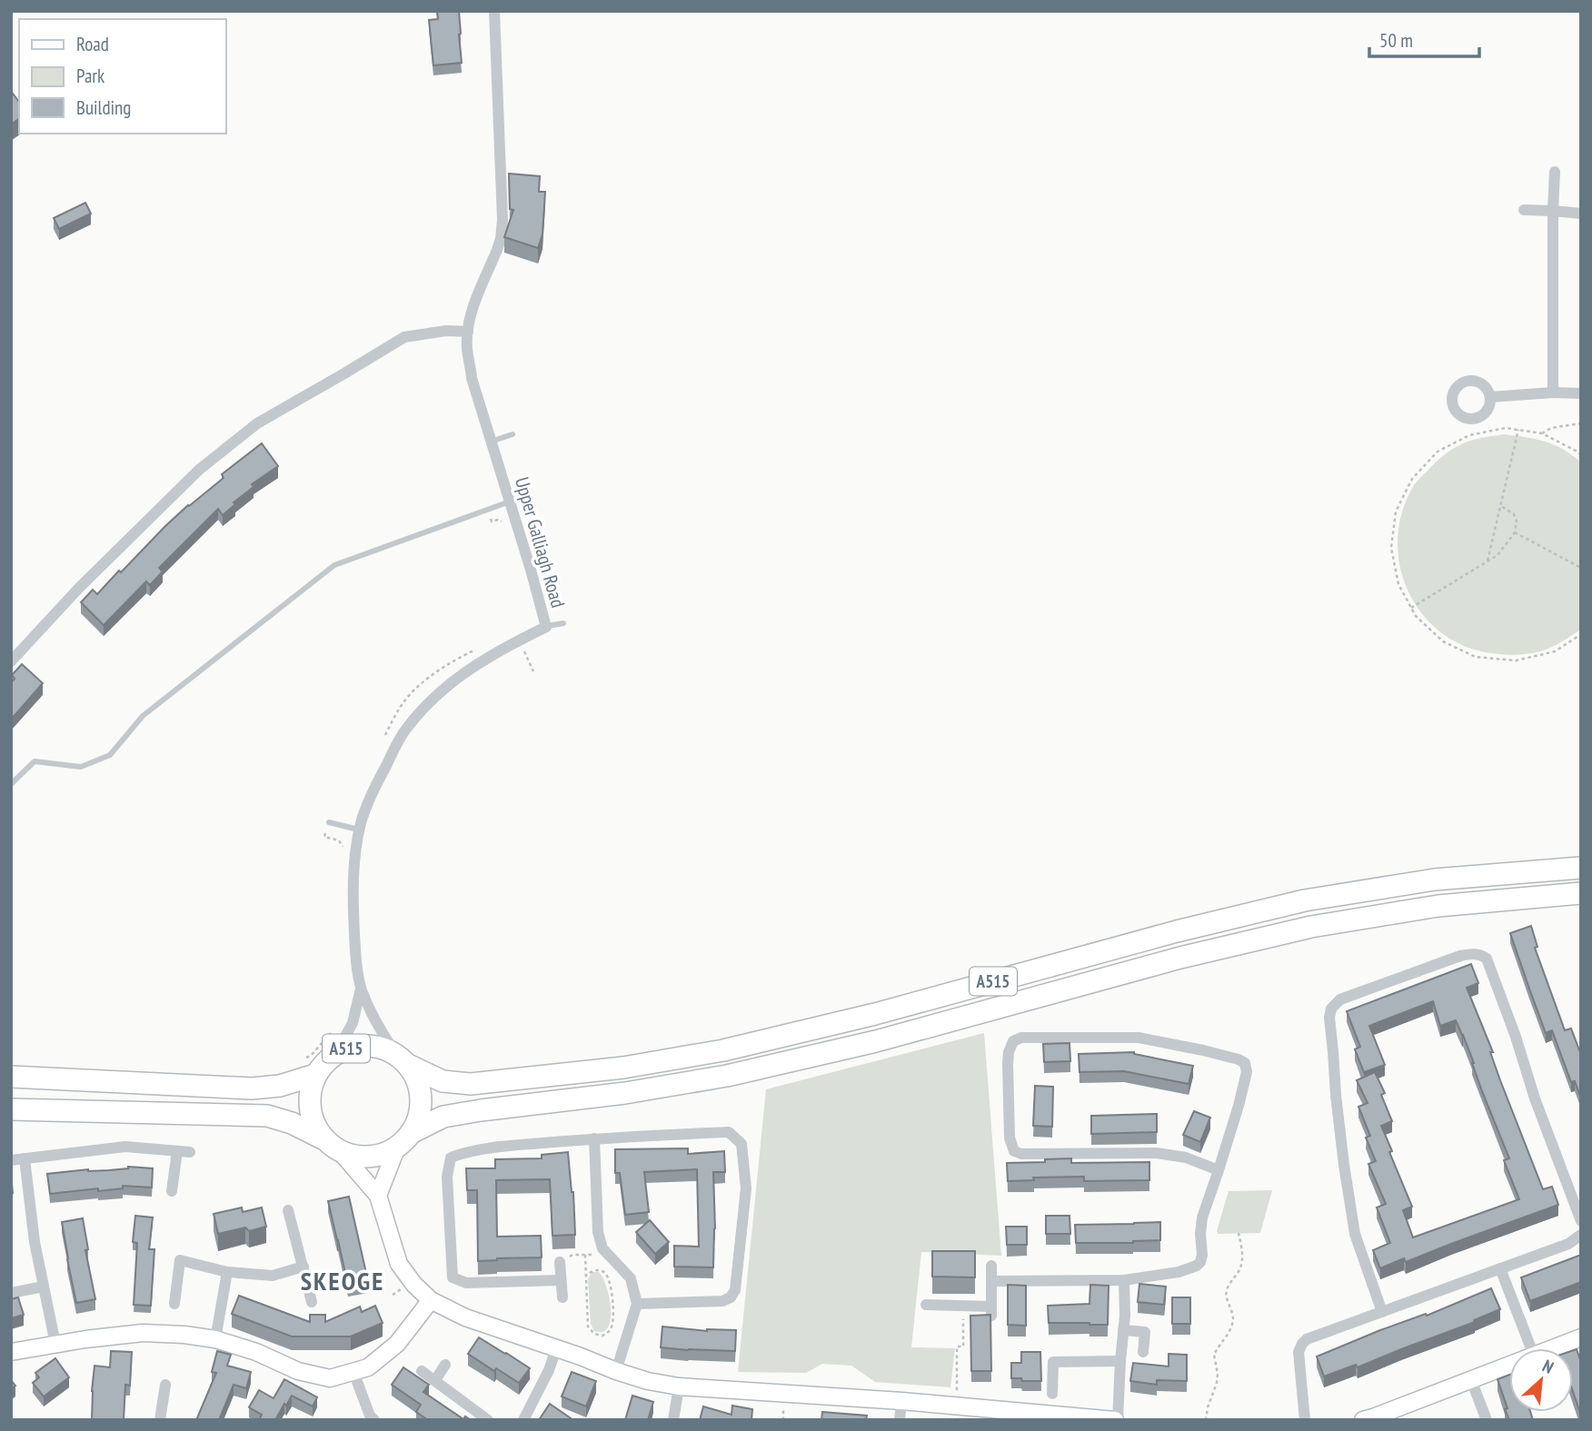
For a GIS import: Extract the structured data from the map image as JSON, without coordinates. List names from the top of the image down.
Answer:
{
  "streets": {
    "highway": ["A515"],
    "street": ["Upper Galliagh Road"]
  },
  "crossings": [
    ["Upper Galliagh Road", "A515"]
  ],
  "districts": ["SKEOGE"],
  "legend": ["Road", "Park", "Building"],
  "scale_bar": "50 m",
  "north": "top right"
}
